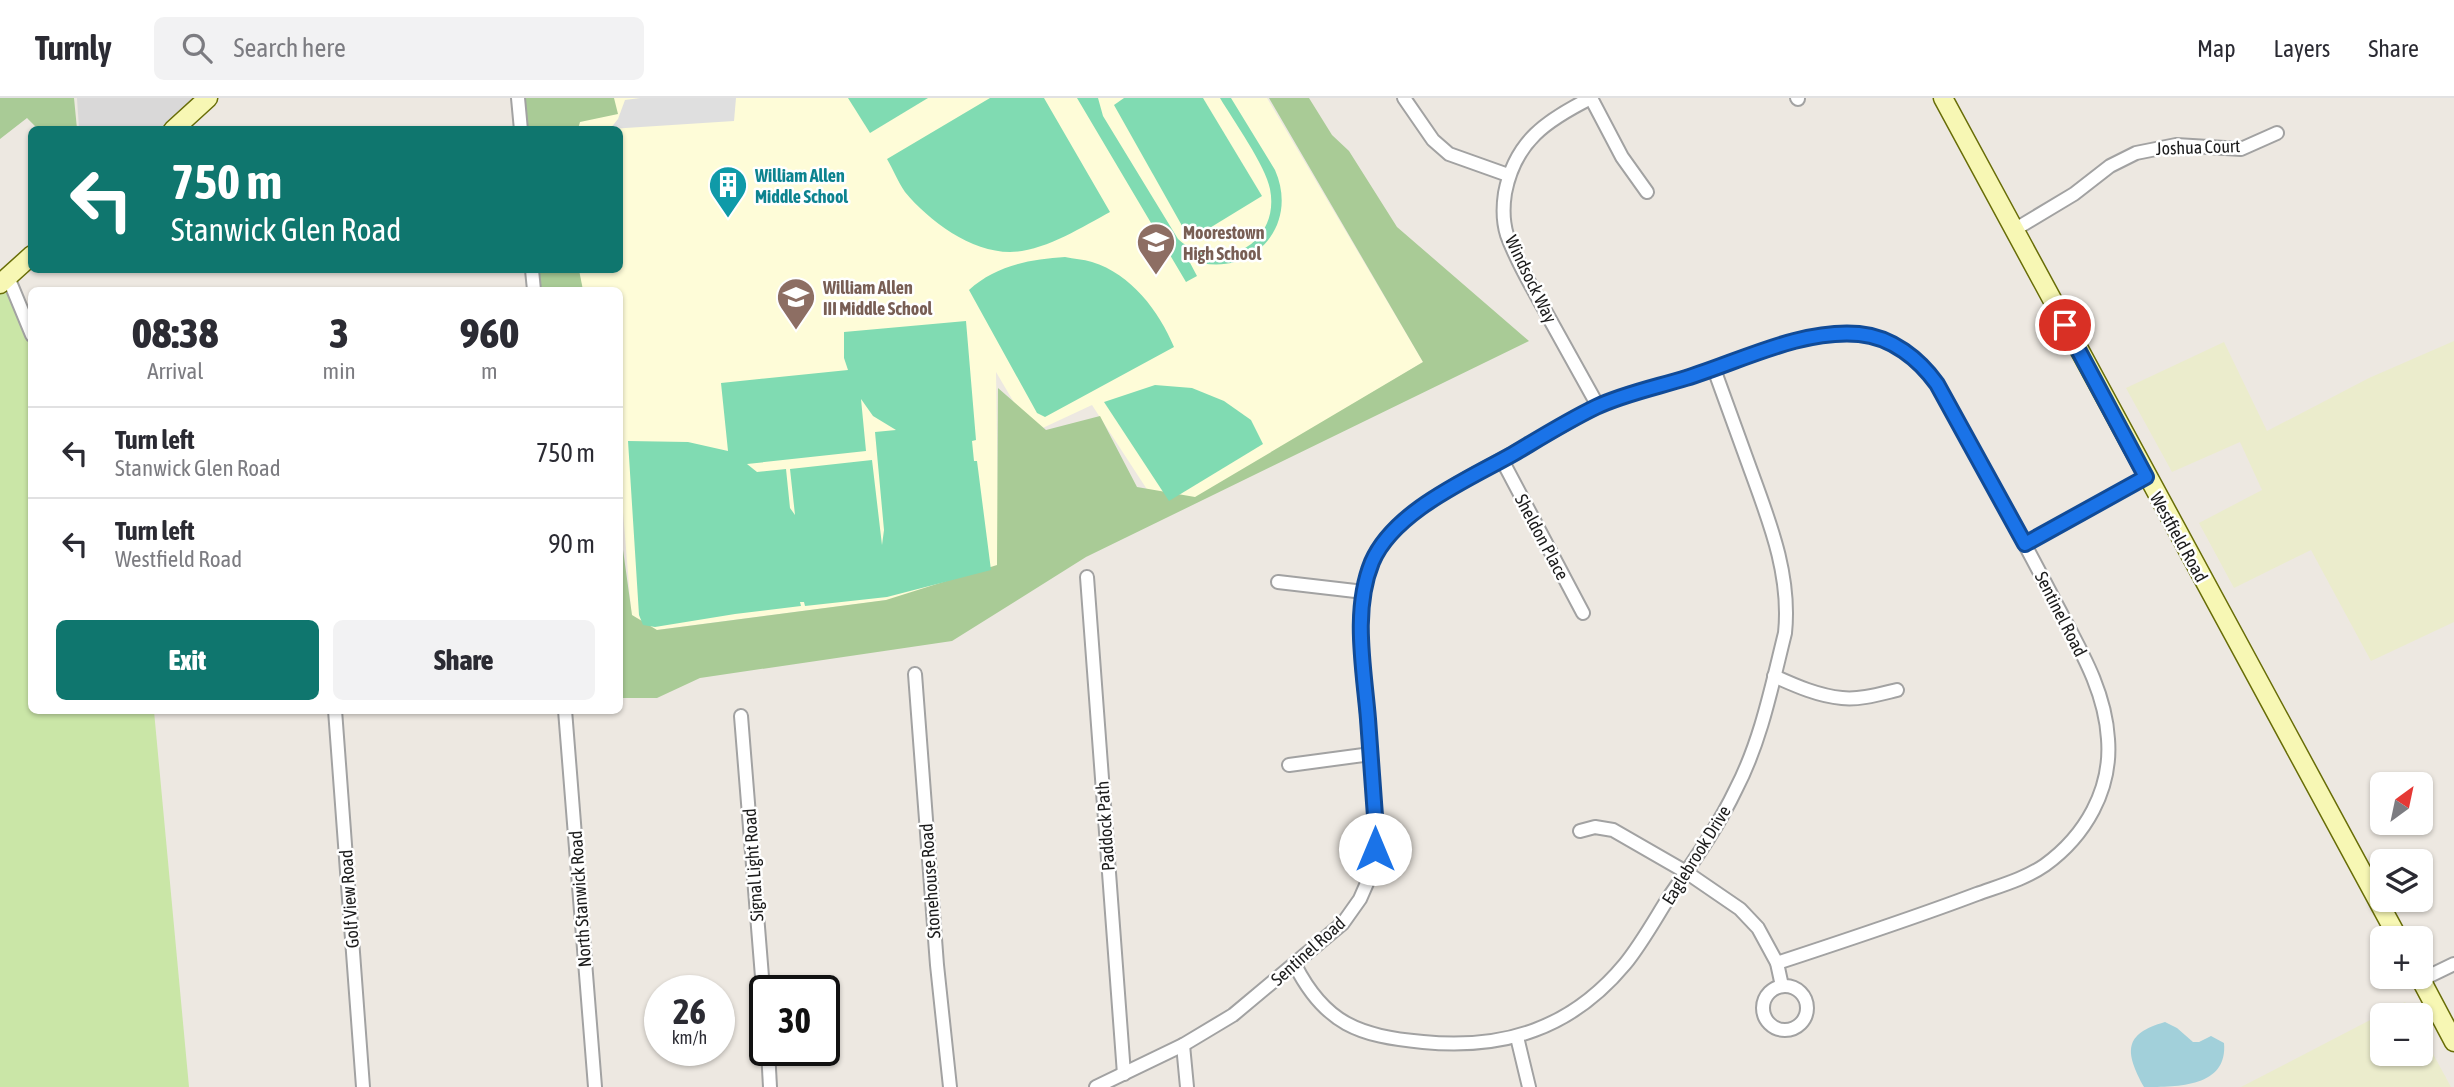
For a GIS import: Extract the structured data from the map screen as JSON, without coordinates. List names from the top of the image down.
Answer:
{
  "streets": {
    "street": [
      "Joshua Court",
      "Windsock Way",
      "Sheldon Place",
      "Westfield Road",
      "Sentinel Road",
      "Paddock Path",
      "Eaglebrook Drive",
      "Signal Light Road",
      "Stonehouse Road",
      "Golf View Road",
      "North Stanwick Road"
    ]
  },
  "crossings": [
    ["Joshua Court", "Westfield Road"],
    ["Windsock Way", "Sentinel Road"],
    ["Sheldon Place", "Sentinel Road"],
    ["Sentinel Road", "Paddock Path"],
    ["Sentinel Road", "Eaglebrook Drive"]
  ],
  "places": {
    "building": ["William Allen Middle School"],
    "school or university": ["Moorestown High School", "William Allen III Middle School"]
  },
  "north": "top right",
  "page": {
    "header": "Turnly",
    "search": "Search here",
    "nav": ["Map", "Layers", "Share"],
    "turn": ["750 m", "Stanwick Glen Road"],
    "eta": [
      "08:38",
      "Arrival",
      "3",
      "min",
      "960",
      "m"
    ],
    "list": [
      {
        "name": "Turn left",
        "note": "Stanwick Glen Road",
        "value": "750 m"
      },
      {
        "name": "Turn left",
        "note": "Westfield Road",
        "value": "90 m"
      }
    ],
    "buttons": ["Exit", "Share"],
    "map_buttons": ["+", "−"],
    "speed": "26 km/h",
    "limit": "30"
  }
}
